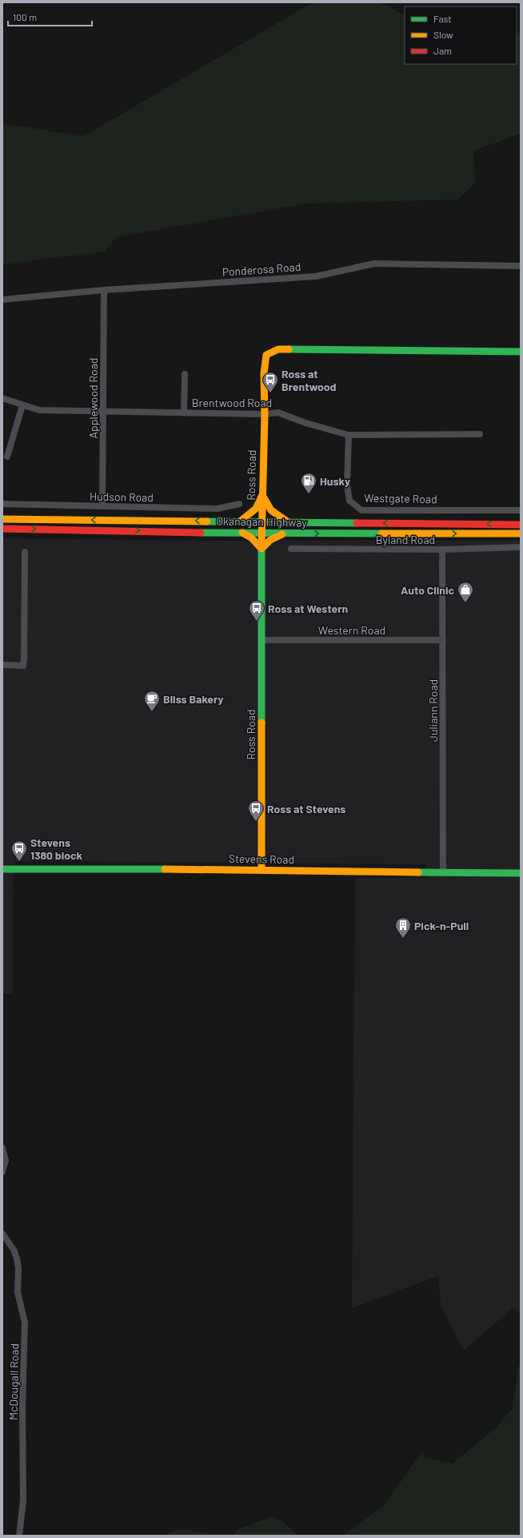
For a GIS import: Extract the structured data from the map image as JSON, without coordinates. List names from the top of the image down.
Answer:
{
  "streets": {
    "main road": ["Ross Road", "Okanagan Highway", "Stevens Road"],
    "street": [
      "Ponderosa Road",
      "Applewood Road",
      "Brentwood Road",
      "Hudson Road",
      "Westgate Road",
      "Byland Road",
      "Western Road",
      "Juliann Road",
      "McDougall Road"
    ]
  },
  "crossings": [
    ["Ponderosa Road", "Applewood Road"],
    ["Applewood Road", "Brentwood Road"],
    ["Applewood Road", "Hudson Road"],
    ["Brentwood Road", "Ross Road"],
    ["Brentwood Road", "Westgate Road"],
    ["Ross Road", "Okanagan Highway"],
    ["Ross Road", "Western Road"],
    ["Ross Road", "Stevens Road"],
    ["Byland Road", "Juliann Road"],
    ["Western Road", "Juliann Road"],
    ["Juliann Road", "Stevens Road"]
  ],
  "places": {
    "bus stop": [
      "Ross at Brentwood",
      "Ross at Western",
      "Ross at Stevens",
      "Stevens 1380 block"
    ],
    "fuel station": ["Husky"],
    "shop": ["Auto Clinic"],
    "cafe": ["Bliss Bakery"],
    "building": ["Pick-n-Pull"]
  },
  "legend": ["Fast", "Slow", "Jam"],
  "scale_bar": "100 m"
}
